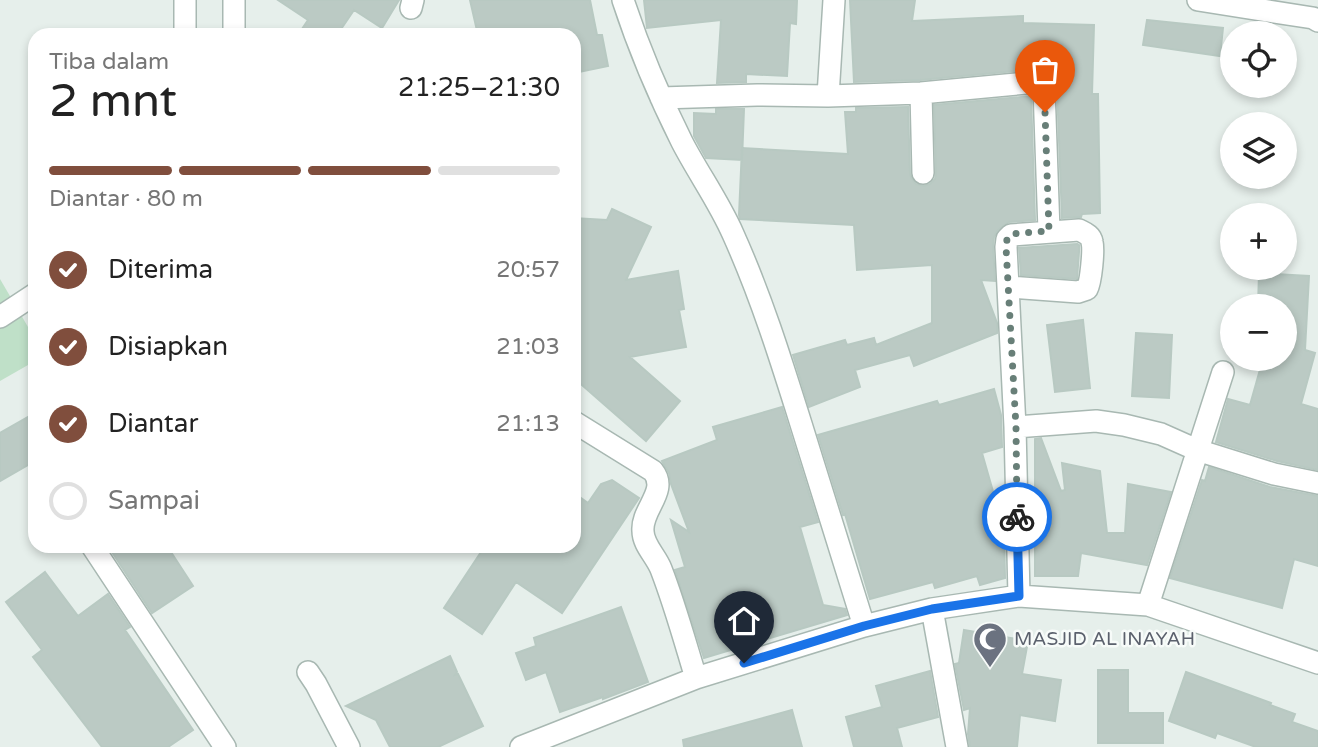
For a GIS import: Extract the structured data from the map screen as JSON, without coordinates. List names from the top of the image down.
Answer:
{
  "places": {
    "mosque": ["MASJID AL INAYAH"]
  },
  "page": {
    "map_buttons": ["+", "−"],
    "heading": ["2 mnt", "Tiba dalam", "21:25–21:30"],
    "bar": "Diantar · 80 m",
    "list": [
      ["Diterima", "20:57"],
      ["Disiapkan", "21:03"],
      ["Diantar", "21:13"],
      "Sampai"
    ]
  }
}
